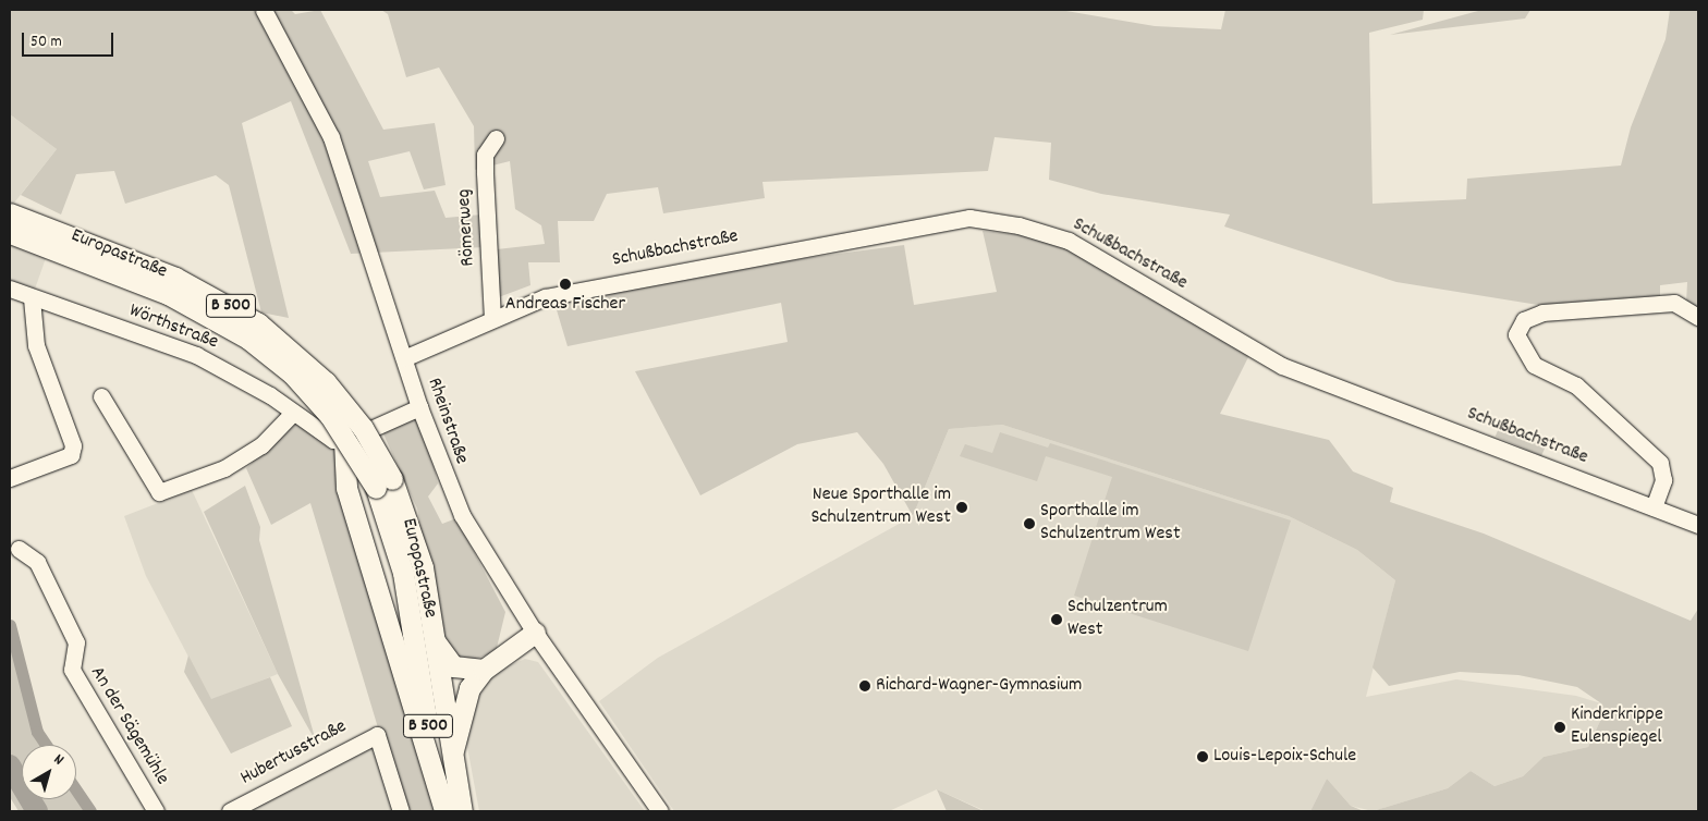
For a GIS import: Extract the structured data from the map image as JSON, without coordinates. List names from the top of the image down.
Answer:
{
  "streets": {
    "main road": ["Europastraße", "B 500"],
    "street": [
      "Römerweg",
      "Schußbachstraße",
      "Wörthstraße",
      "Rheinstraße",
      "An der Sägemühle",
      "Hubertusstraße"
    ]
  },
  "crossings": [
    ["Römerweg", "Schußbachstraße"],
    ["Schußbachstraße", "Rheinstraße"]
  ],
  "places": [
    "Andreas Fischer",
    "Neue Sporthalle im Schulzentrum West",
    "Sporthalle im Schulzentrum West",
    "Schulzentrum West",
    "Richard-Wagner-Gymnasium",
    "Kinderkrippe Eulenspiegel",
    "Louis-Lepoix-Schule"
  ],
  "scale_bar": "50 m",
  "north": "top right"
}
